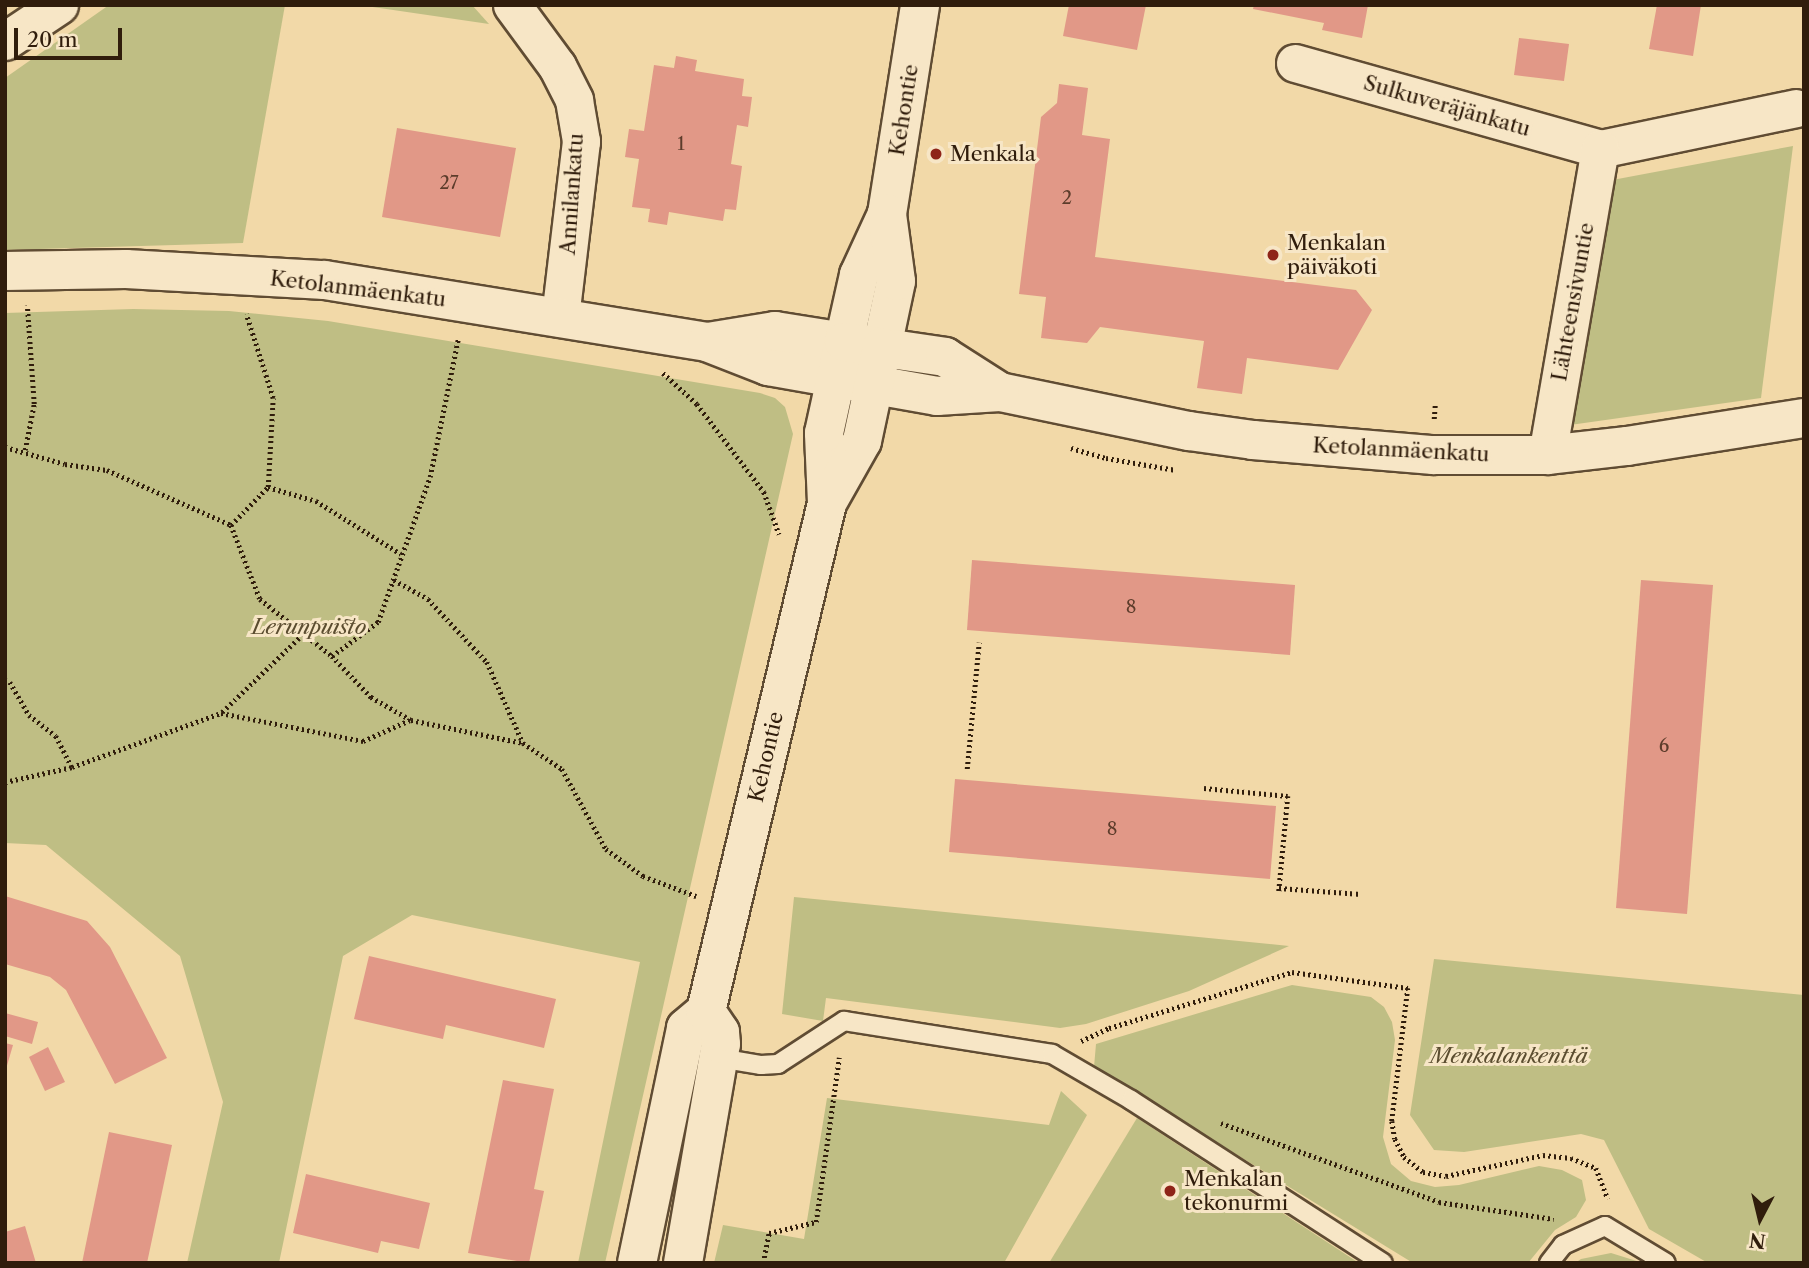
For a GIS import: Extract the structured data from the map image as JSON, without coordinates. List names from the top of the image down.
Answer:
{
  "streets": {
    "main road": ["Kehontie", "Ketolanmäenkatu"],
    "street": ["Sulkuveräjänkatu", "Annilankatu", "Lähteensivuntie"]
  },
  "crossings": [
    ["Sulkuveräjänkatu", "Lähteensivuntie"],
    ["Kehontie", "Ketolanmäenkatu"],
    ["Annilankatu", "Ketolanmäenkatu"],
    ["Ketolanmäenkatu", "Lähteensivuntie"]
  ],
  "parks": ["Lerunpuisto", "Menkalankenttä"],
  "places": ["Menkala", "Menkalan päiväkoti", "Menkalan tekonurmi"],
  "house_numbers": [
    "1",
    "27",
    "2",
    "8",
    "6",
    "8"
  ],
  "scale_bar": "20 m",
  "north": "bottom"
}
